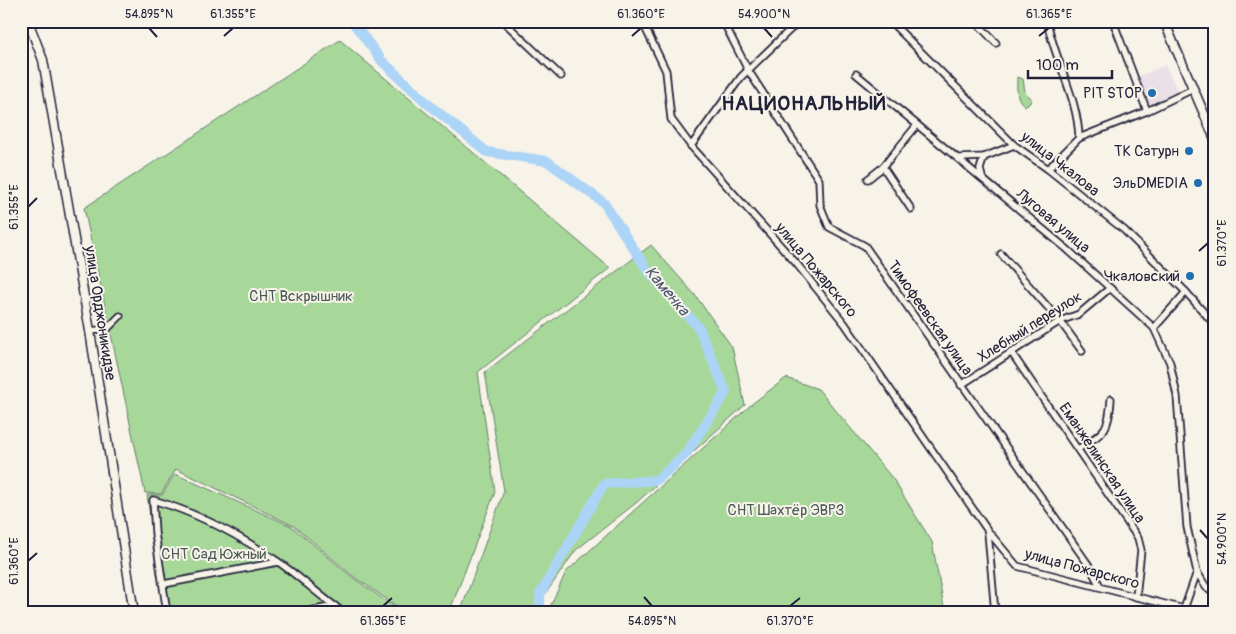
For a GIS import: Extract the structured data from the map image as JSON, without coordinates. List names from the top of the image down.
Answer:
{
  "streets": {
    "main road": ["улица Орджоникидзе"],
    "street": [
      "улица Чкалова",
      "Луговая улица",
      "улица Пожарского",
      "Тимофеевская улица",
      "Хлебный переулок",
      "Еманжелинская улица"
    ]
  },
  "crossings": [
    ["Луговая улица", "Хлебный переулок"],
    ["улица Пожарского", "Тимофеевская улица"],
    ["улица Пожарского", "Еманжелинская улица"],
    ["Тимофеевская улица", "Хлебный переулок"],
    ["Хлебный переулок", "Еманжелинская улица"]
  ],
  "districts": ["НАЦИОНАЛЬНЫЙ"],
  "water": ["Каменка"],
  "parks": ["СНТ Вскрышник", "СНТ Шахтёр ЭВРЗ", "СНТ Сад Южный"],
  "places": [
    "PIT STOP",
    "ТК Сатурн",
    "ЭльDMEDIA",
    "Чкаловский"
  ],
  "scale_bar": "100 m",
  "coordinates": [
    "54.895°N",
    "61.355°E",
    "61.360°E",
    "54.900°N",
    "61.365°E",
    "61.370°E"
  ]
}
